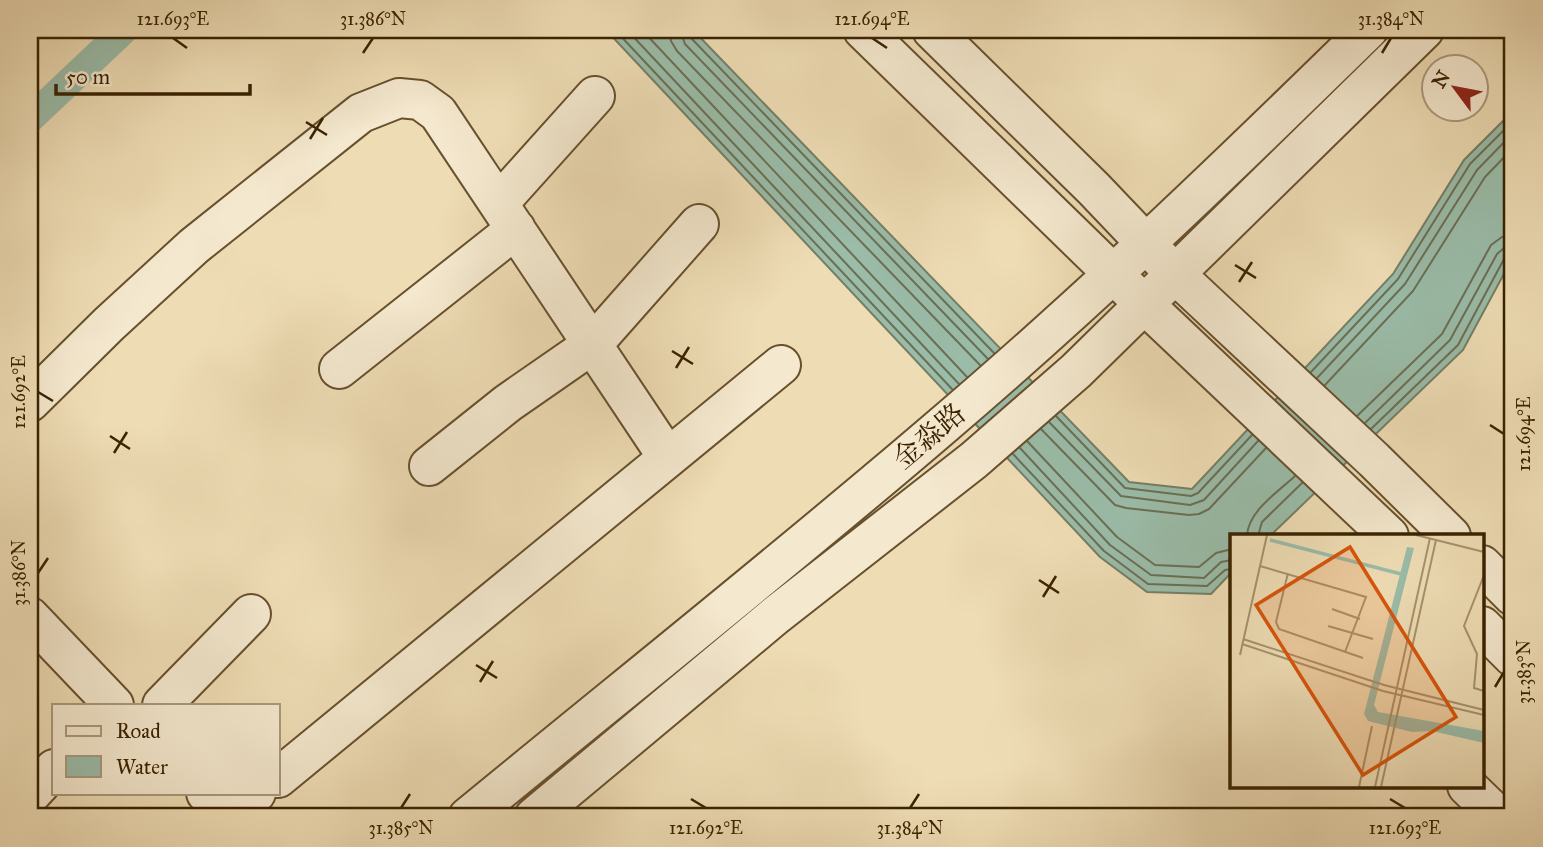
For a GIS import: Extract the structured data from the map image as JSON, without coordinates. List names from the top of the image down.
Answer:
{
  "streets": {
    "street": ["金淼路"]
  },
  "legend": ["Road", "Water"],
  "scale_bar": "50 m",
  "north": "top left",
  "coordinates": [
    "121.693°E",
    "31.386°N",
    "121.694°E",
    "31.384°N",
    "121.692°E",
    "31.383°N",
    "31.385°N"
  ]
}
